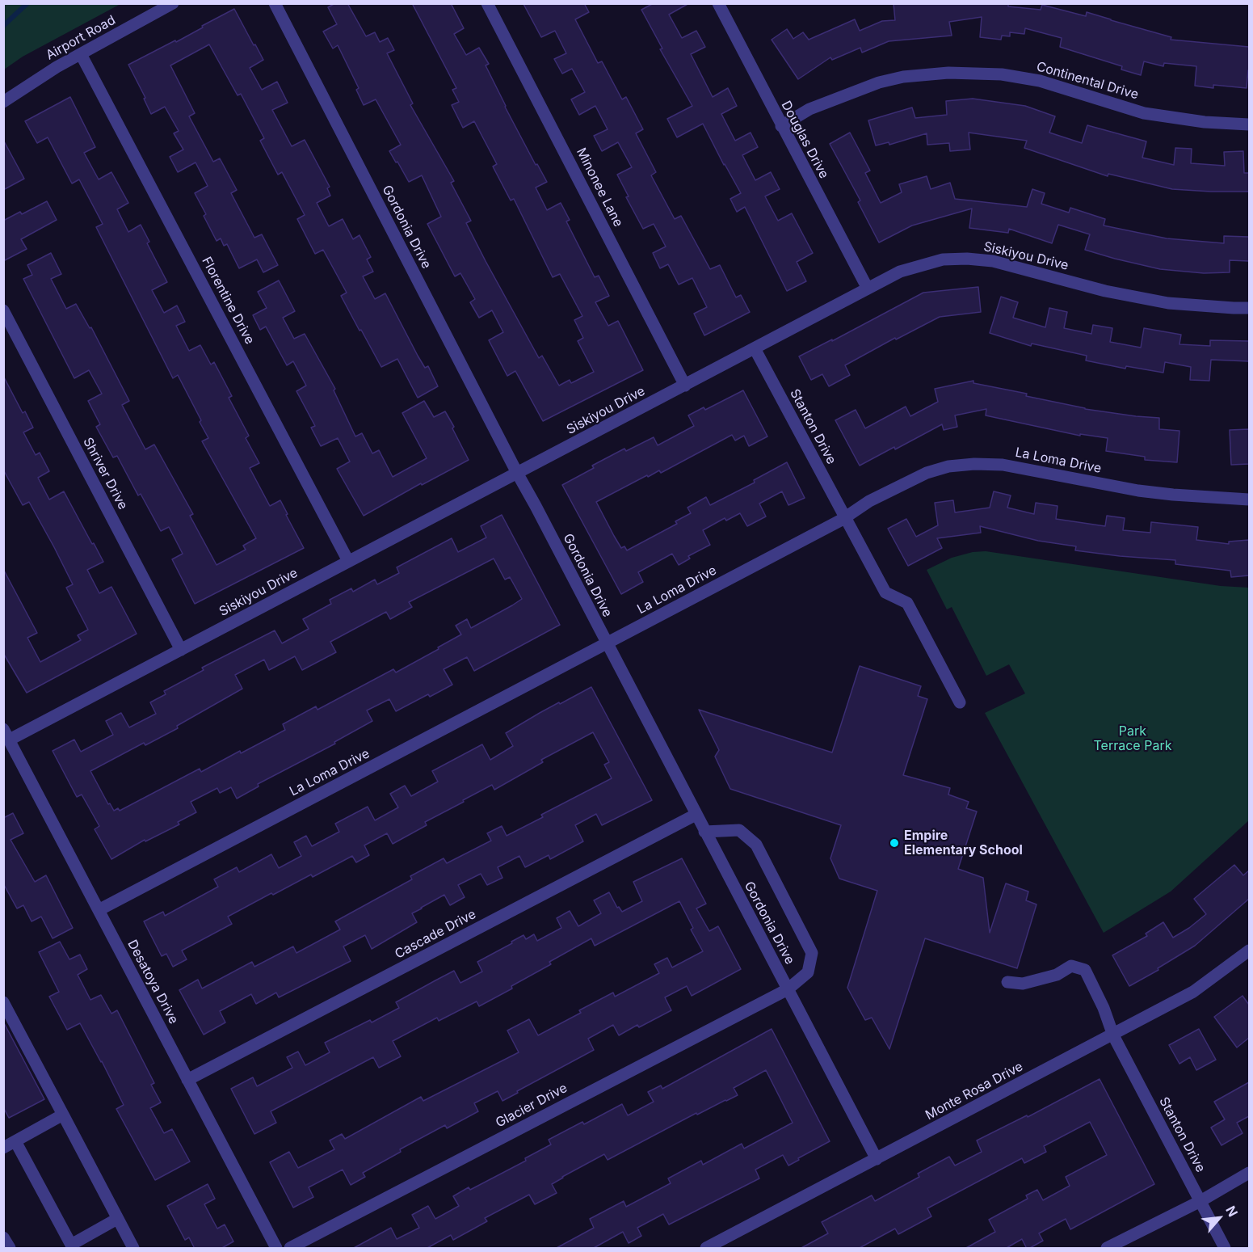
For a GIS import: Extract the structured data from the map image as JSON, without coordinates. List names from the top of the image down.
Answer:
{
  "streets": {
    "street": [
      "Airport Road",
      "Continental Drive",
      "Douglas Drive",
      "Minonee Lane",
      "Gordonia Drive",
      "Siskiyou Drive",
      "Florentine Drive",
      "Stanton Drive",
      "La Loma Drive",
      "Shriver Drive",
      "Cascade Drive",
      "Desatoya Drive",
      "Monte Rosa Drive",
      "Glacier Drive"
    ]
  },
  "crossings": [
    ["Airport Road", "Florentine Drive"],
    ["Continental Drive", "Douglas Drive"],
    ["Douglas Drive", "Siskiyou Drive"],
    ["Minonee Lane", "Siskiyou Drive"],
    ["Gordonia Drive", "Siskiyou Drive"],
    ["Gordonia Drive", "La Loma Drive"],
    ["Gordonia Drive", "Cascade Drive"],
    ["Gordonia Drive", "Monte Rosa Drive"],
    ["Gordonia Drive", "Glacier Drive"],
    ["Siskiyou Drive", "Florentine Drive"],
    ["Siskiyou Drive", "Stanton Drive"],
    ["Siskiyou Drive", "Shriver Drive"],
    ["Siskiyou Drive", "Desatoya Drive"],
    ["Stanton Drive", "La Loma Drive"],
    ["Stanton Drive", "Monte Rosa Drive"],
    ["La Loma Drive", "Desatoya Drive"],
    ["Cascade Drive", "Desatoya Drive"]
  ],
  "parks": ["Park Terrace Park"],
  "places": ["Empire Elementary School"],
  "north": "top right"
}
